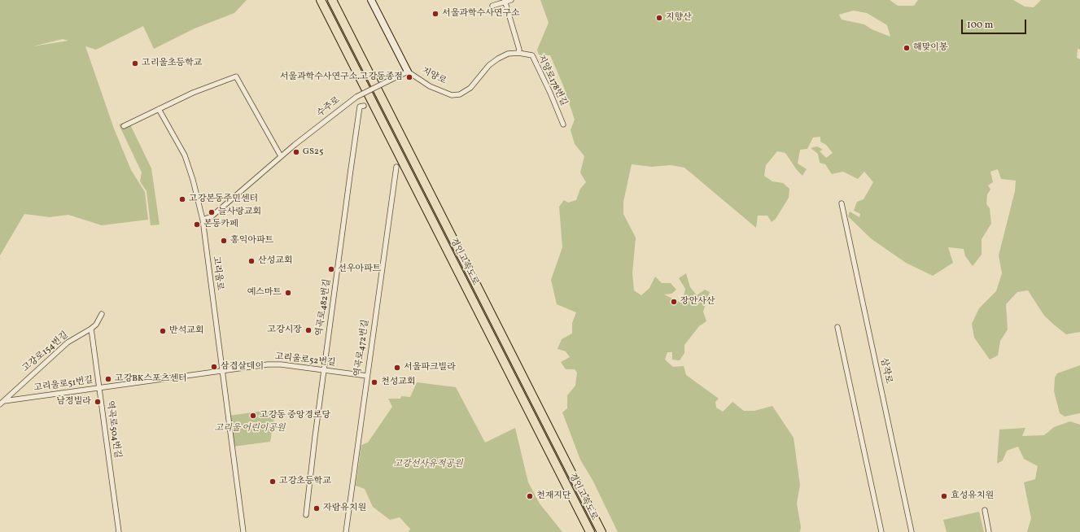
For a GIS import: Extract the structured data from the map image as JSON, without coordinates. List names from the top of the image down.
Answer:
{
  "streets": {
    "highway": ["경인고속도로"],
    "street": [
      "지양로",
      "지양로178번길",
      "수주로",
      "고리울로",
      "역곡로482번길",
      "역곡로472번길",
      "고강로154번길",
      "고리울로52번길",
      "삼작로",
      "고리울로51번길",
      "역곡로504번길"
    ]
  },
  "crossings": [
    ["지양로", "지양로178번길"],
    ["지양로", "수주로"],
    ["수주로", "고리울로"],
    ["고리울로", "고리울로52번길"],
    ["고리울로", "고리울로51번길"],
    ["역곡로482번길", "고리울로52번길"],
    ["역곡로472번길", "고리울로52번길"],
    ["고강로154번길", "고리울로51번길"],
    ["고강로154번길", "역곡로504번길"],
    ["고리울로52번길", "고리울로51번길"],
    ["고리울로51번길", "역곡로504번길"]
  ],
  "parks": ["고리울 어린이공원", "고강선사유적공원"],
  "places": [
    "서울과학수사연구소",
    "지향산",
    "해맞이봉",
    "고리울초등학교",
    "서울과학수사연구소.고강동종점",
    "GS25",
    "고강본동주민센터",
    "늘사랑교회",
    "본동카페",
    "홍익아파트",
    "산성교회",
    "선우아파트",
    "예스마트",
    "장안사산",
    "고강시장",
    "반석교회",
    "삼겹살데이",
    "서울파크빌라",
    "고강BK스포츠센터",
    "천성교회",
    "남정빌라",
    "고강동 중앙경로당",
    "고강초등학교",
    "천재지단",
    "효성유치원",
    "자람유치원"
  ],
  "scale_bar": "100 m"
}
